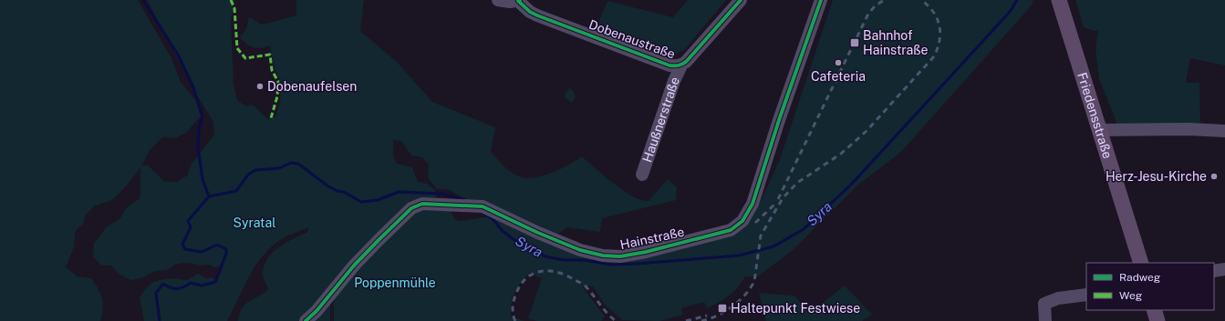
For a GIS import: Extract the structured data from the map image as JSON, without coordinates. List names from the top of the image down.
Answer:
{
  "streets": {
    "main road": ["Friedensstraße"],
    "street": ["Dobenaustraße", "Haußnerstraße", "Hainstraße"]
  },
  "crossings": [
    ["Dobenaustraße", "Haußnerstraße"]
  ],
  "water": ["Syra"],
  "parks": ["Syratal", "Poppenmühle"],
  "places": {
    "transit": ["Bahnhof Hainstraße", "Haltepunkt Festwiese"],
    "other": ["Cafeteria", "Dobenaufelsen", "Herz-Jesu-Kirche"]
  },
  "legend": ["Radweg", "Weg"]
}
